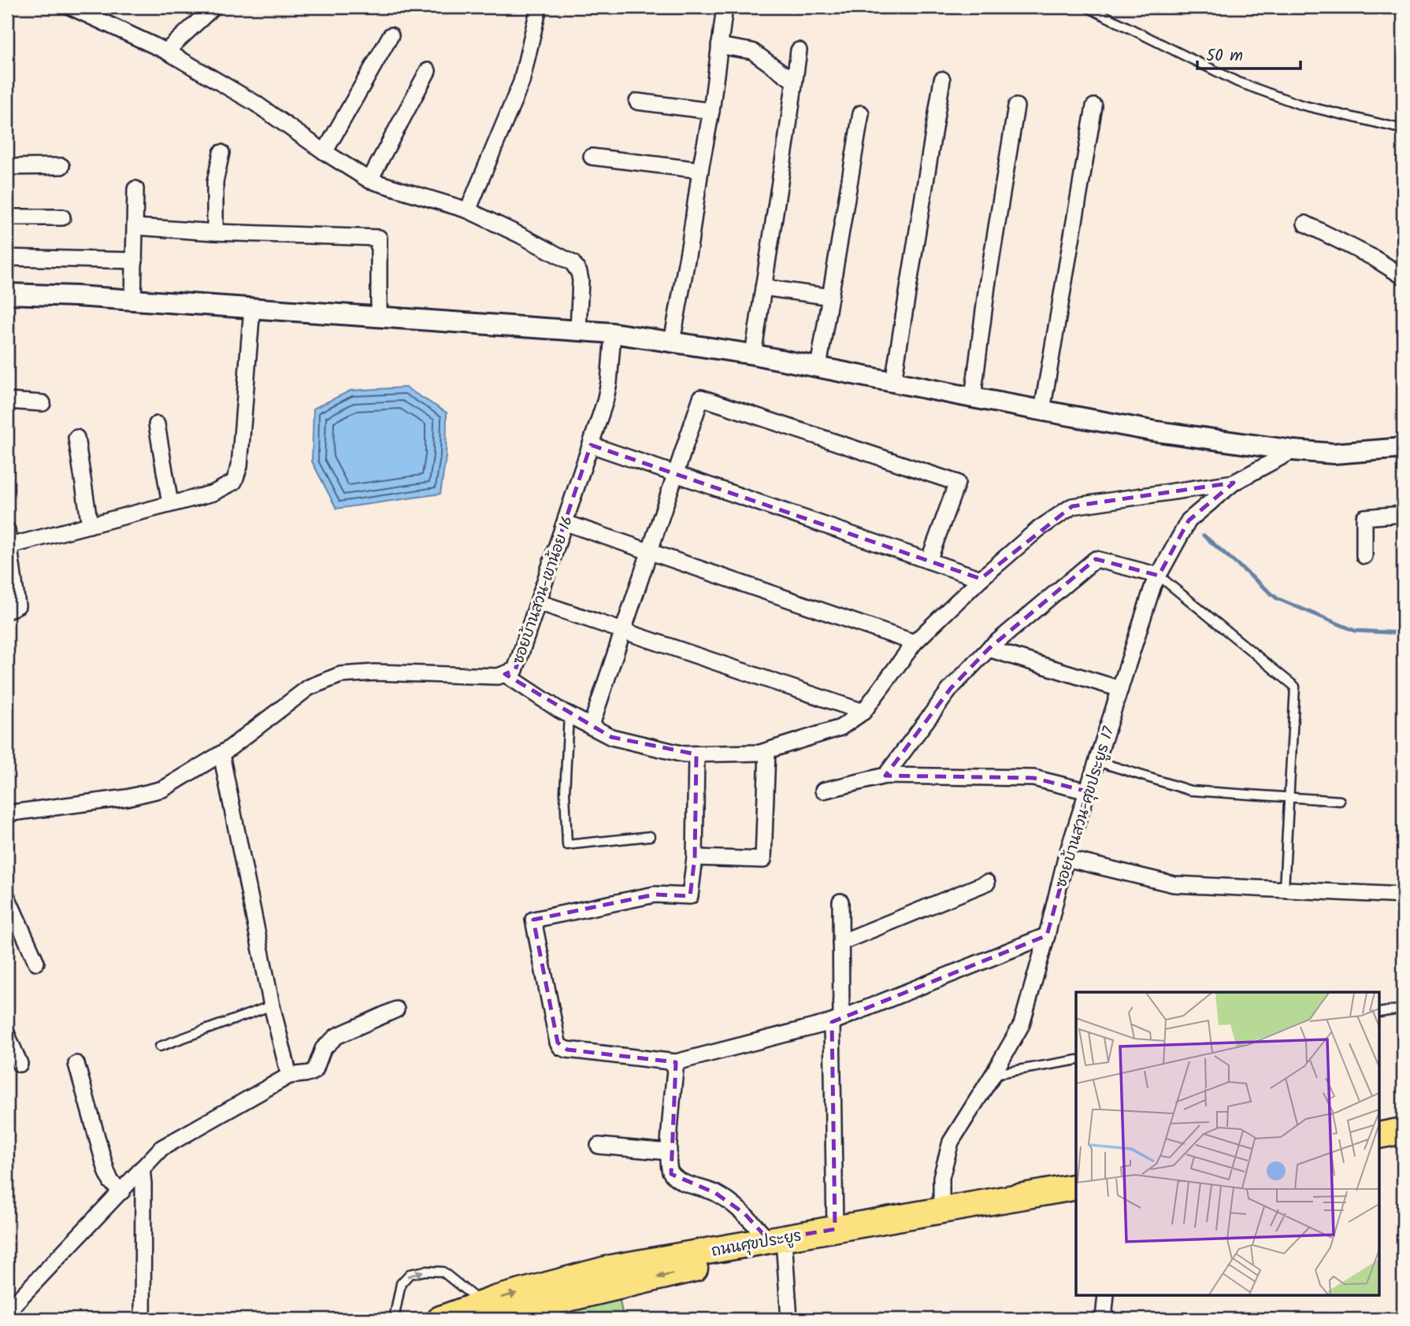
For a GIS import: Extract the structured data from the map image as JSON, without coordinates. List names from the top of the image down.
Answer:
{
  "streets": {
    "main road": ["ถนนศุขประยูร"],
    "street": ["ซอยบ้านสวน-เขาน้อย 16", "ซอยบ้านสวน-ศุขประยูร 17"]
  },
  "crossings": [
    ["ซอยบ้านสวน-ศุขประยูร 17", "ถนนศุขประยูร"]
  ],
  "scale_bar": "50 m"
}
